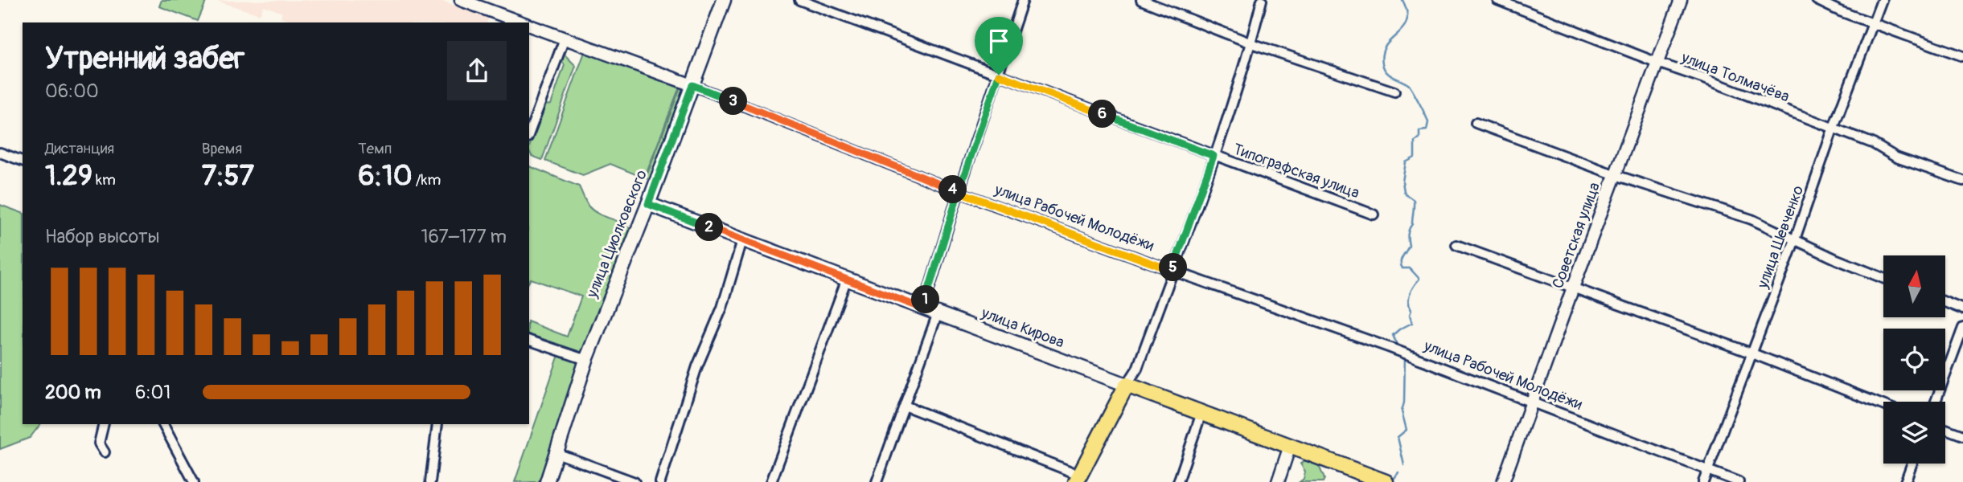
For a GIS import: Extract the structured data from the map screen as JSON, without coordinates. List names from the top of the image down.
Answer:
{
  "streets": {
    "main road": ["улица Циолковского", "улица Кирова"],
    "street": [
      "улица Толмачёва",
      "Типографская улица",
      "улица Рабочей Молодёжи",
      "Советская улица",
      "улица Шевченко"
    ]
  },
  "crossings": [
    ["улица Толмачёва", "Советская улица"],
    ["улица Толмачёва", "улица Шевченко"],
    ["улица Рабочей Молодёжи", "улица Циолковского"],
    ["улица Рабочей Молодёжи", "Советская улица"],
    ["улица Рабочей Молодёжи", "улица Шевченко"],
    ["улица Циолковского", "улица Кирова"]
  ],
  "north": "top",
  "page": {
    "heading": ["Утренний забег", "06:00"],
    "pins": [
      "3",
      "6",
      "4",
      "2",
      "5",
      "1"
    ],
    "stats": [
      ["Дистанция", "1.29 km"],
      ["Время", "7:57"],
      ["Темп", "6:10 /km"]
    ],
    "chart": ["Набор высоты", "167–177 m"],
    "list": [
      {
        "name": "200 m",
        "note": "6:01"
      }
    ]
  }
}
